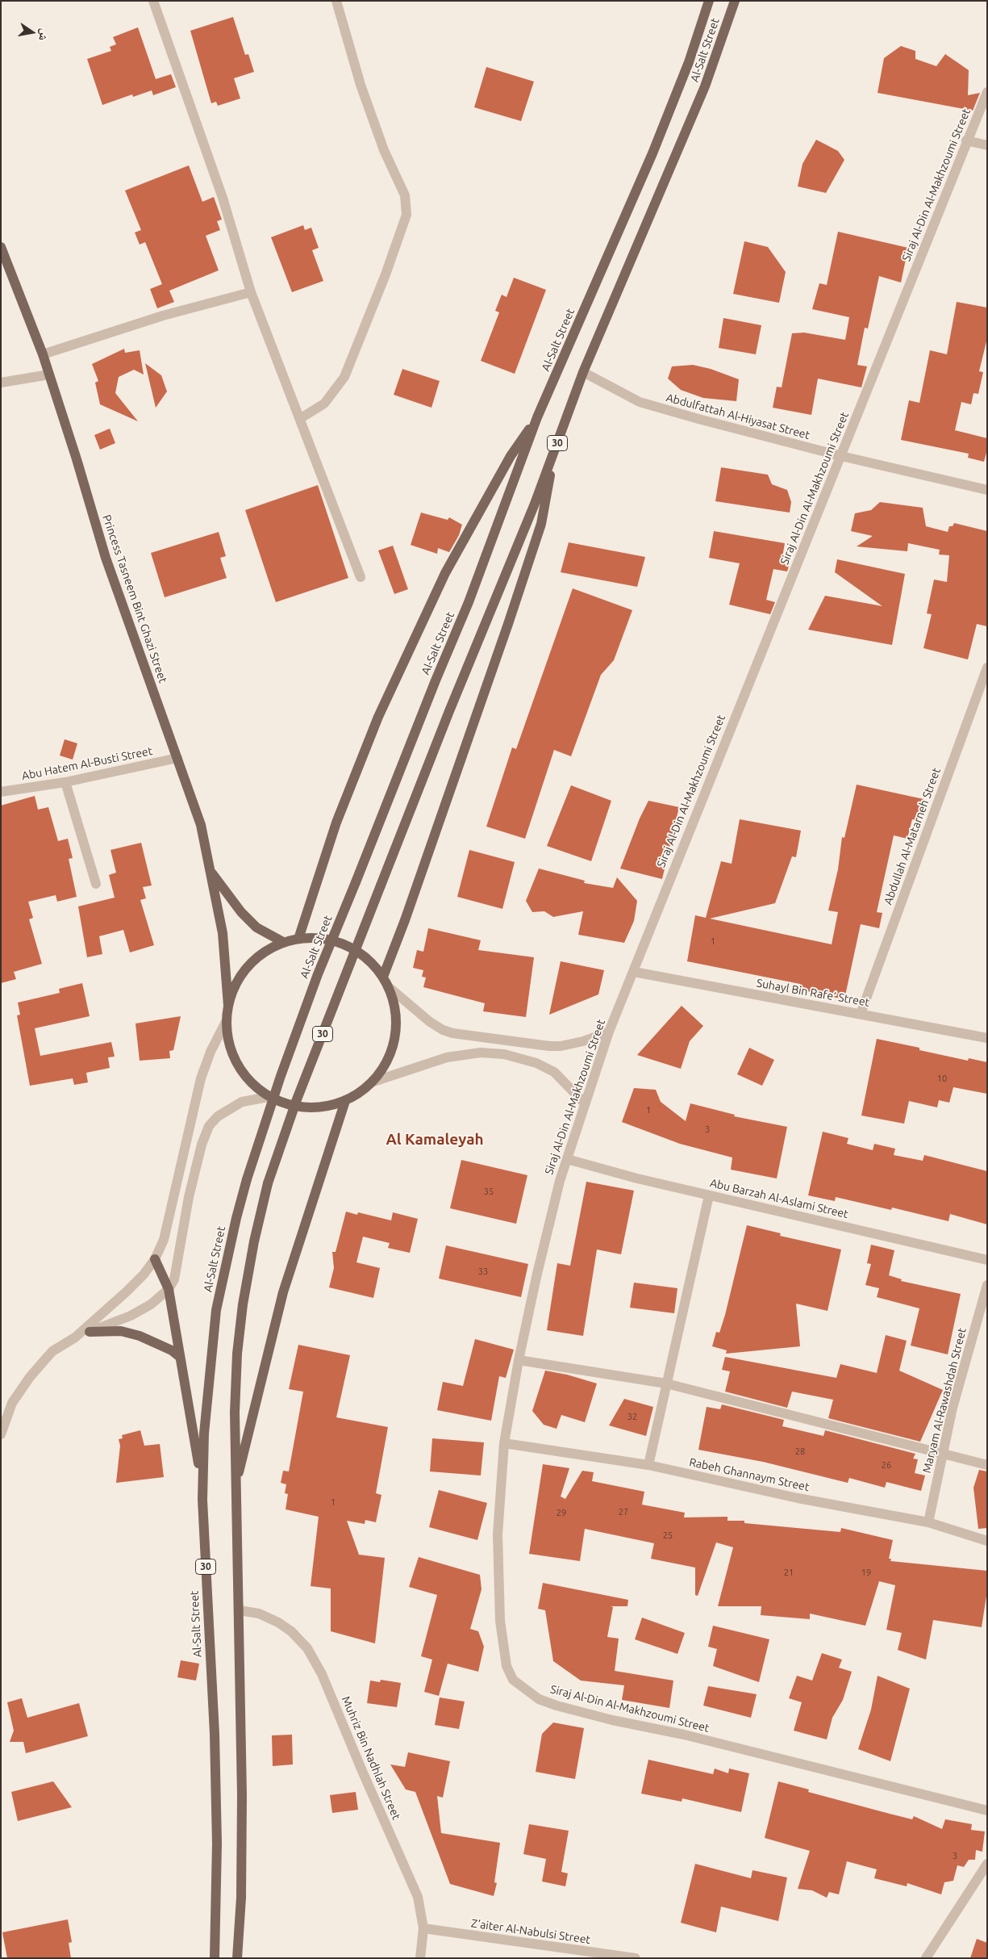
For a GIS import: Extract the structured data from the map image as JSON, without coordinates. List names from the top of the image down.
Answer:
{
  "streets": {
    "main road": ["Al-Salt Street", "30", "Princess Tasneem Bint Ghazi Street"],
    "street": [
      "Siraj Al-Din Al-Makhzoumi Street",
      "Abdulfattah Al-Hiyasat Street",
      "Abu Hatem Al-Busti Street",
      "Abdullah Al-Matarneh Street",
      "Suhayl Bin Rafe‘ Street",
      "Abu Barzah Al-Aslami Street",
      "Maryam Al-Rawashdah Street",
      "Rabeh Ghannaym Street",
      "Muhriz Bin Nadhlah Street",
      "Z‘aiter Al-Nabulsi Street"
    ]
  },
  "crossings": [
    ["Al-Salt Street", "Abdulfattah Al-Hiyasat Street"],
    ["Al-Salt Street", "Muhriz Bin Nadhlah Street"],
    ["Siraj Al-Din Al-Makhzoumi Street", "Abdulfattah Al-Hiyasat Street"],
    ["Siraj Al-Din Al-Makhzoumi Street", "Suhayl Bin Rafe‘ Street"],
    ["Siraj Al-Din Al-Makhzoumi Street", "Abu Barzah Al-Aslami Street"],
    ["Siraj Al-Din Al-Makhzoumi Street", "Rabeh Ghannaym Street"],
    ["Princess Tasneem Bint Ghazi Street", "Abu Hatem Al-Busti Street"],
    ["Abdullah Al-Matarneh Street", "Suhayl Bin Rafe‘ Street"],
    ["Maryam Al-Rawashdah Street", "Rabeh Ghannaym Street"],
    ["Muhriz Bin Nadhlah Street", "Z‘aiter Al-Nabulsi Street"]
  ],
  "districts": ["Al Kamaleyah"],
  "house_numbers": [
    "1",
    "10",
    "1",
    "3",
    "35",
    "33",
    "32",
    "28",
    "26",
    "1",
    "27",
    "29",
    "25",
    "21",
    "19",
    "3"
  ],
  "north": "right"
}
